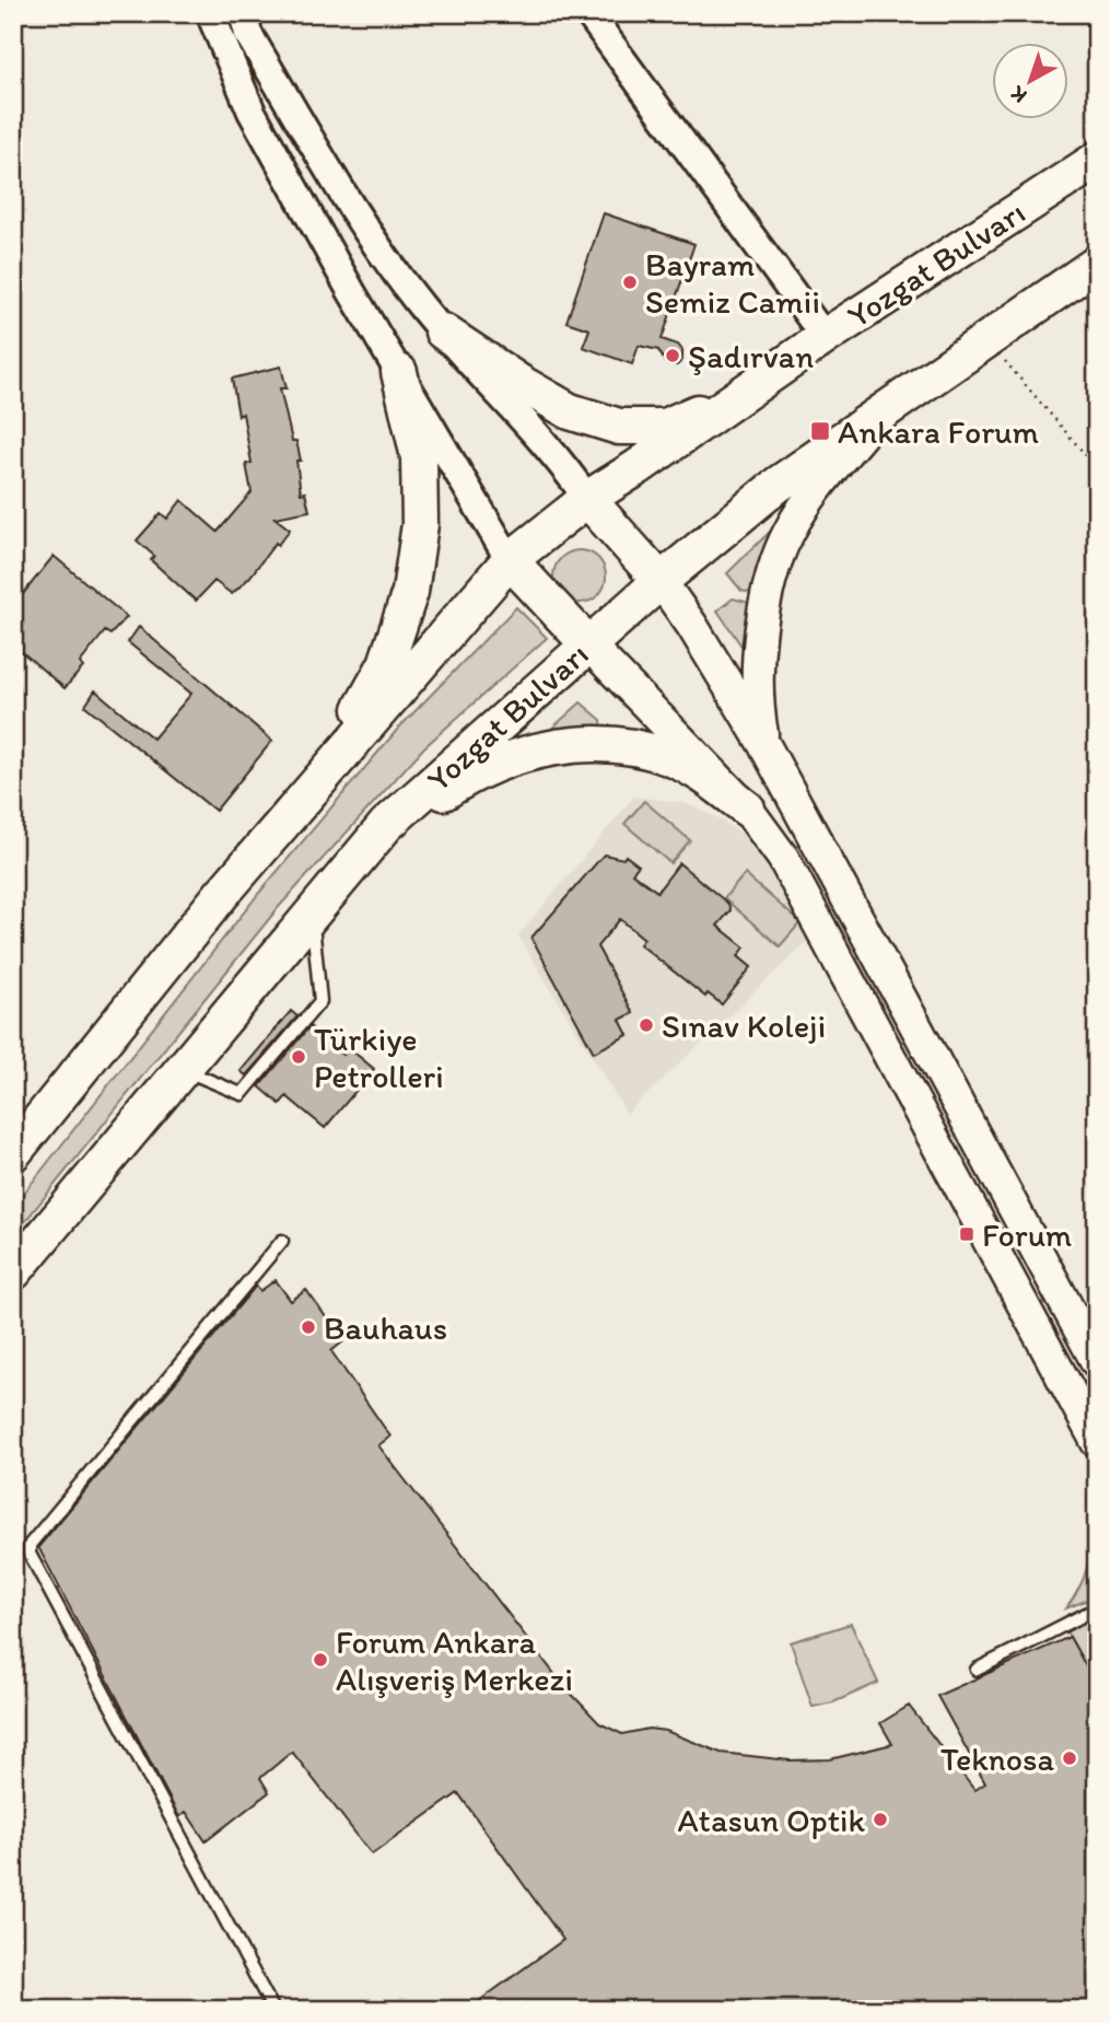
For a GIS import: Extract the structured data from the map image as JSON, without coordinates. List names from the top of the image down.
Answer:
{
  "streets": {
    "main road": ["Yozgat Bulvarı"]
  },
  "places": {
    "other": [
      "Bayram Semiz Camii",
      "Şadırvan",
      "Sınav Koleji",
      "Türkiye Petrolleri",
      "Bauhaus",
      "Forum Ankara Alışveriş Merkezi",
      "Teknosa",
      "Atasun Optik"
    ],
    "transit": ["Ankara Forum", "Forum"]
  },
  "north": "bottom left"
}
